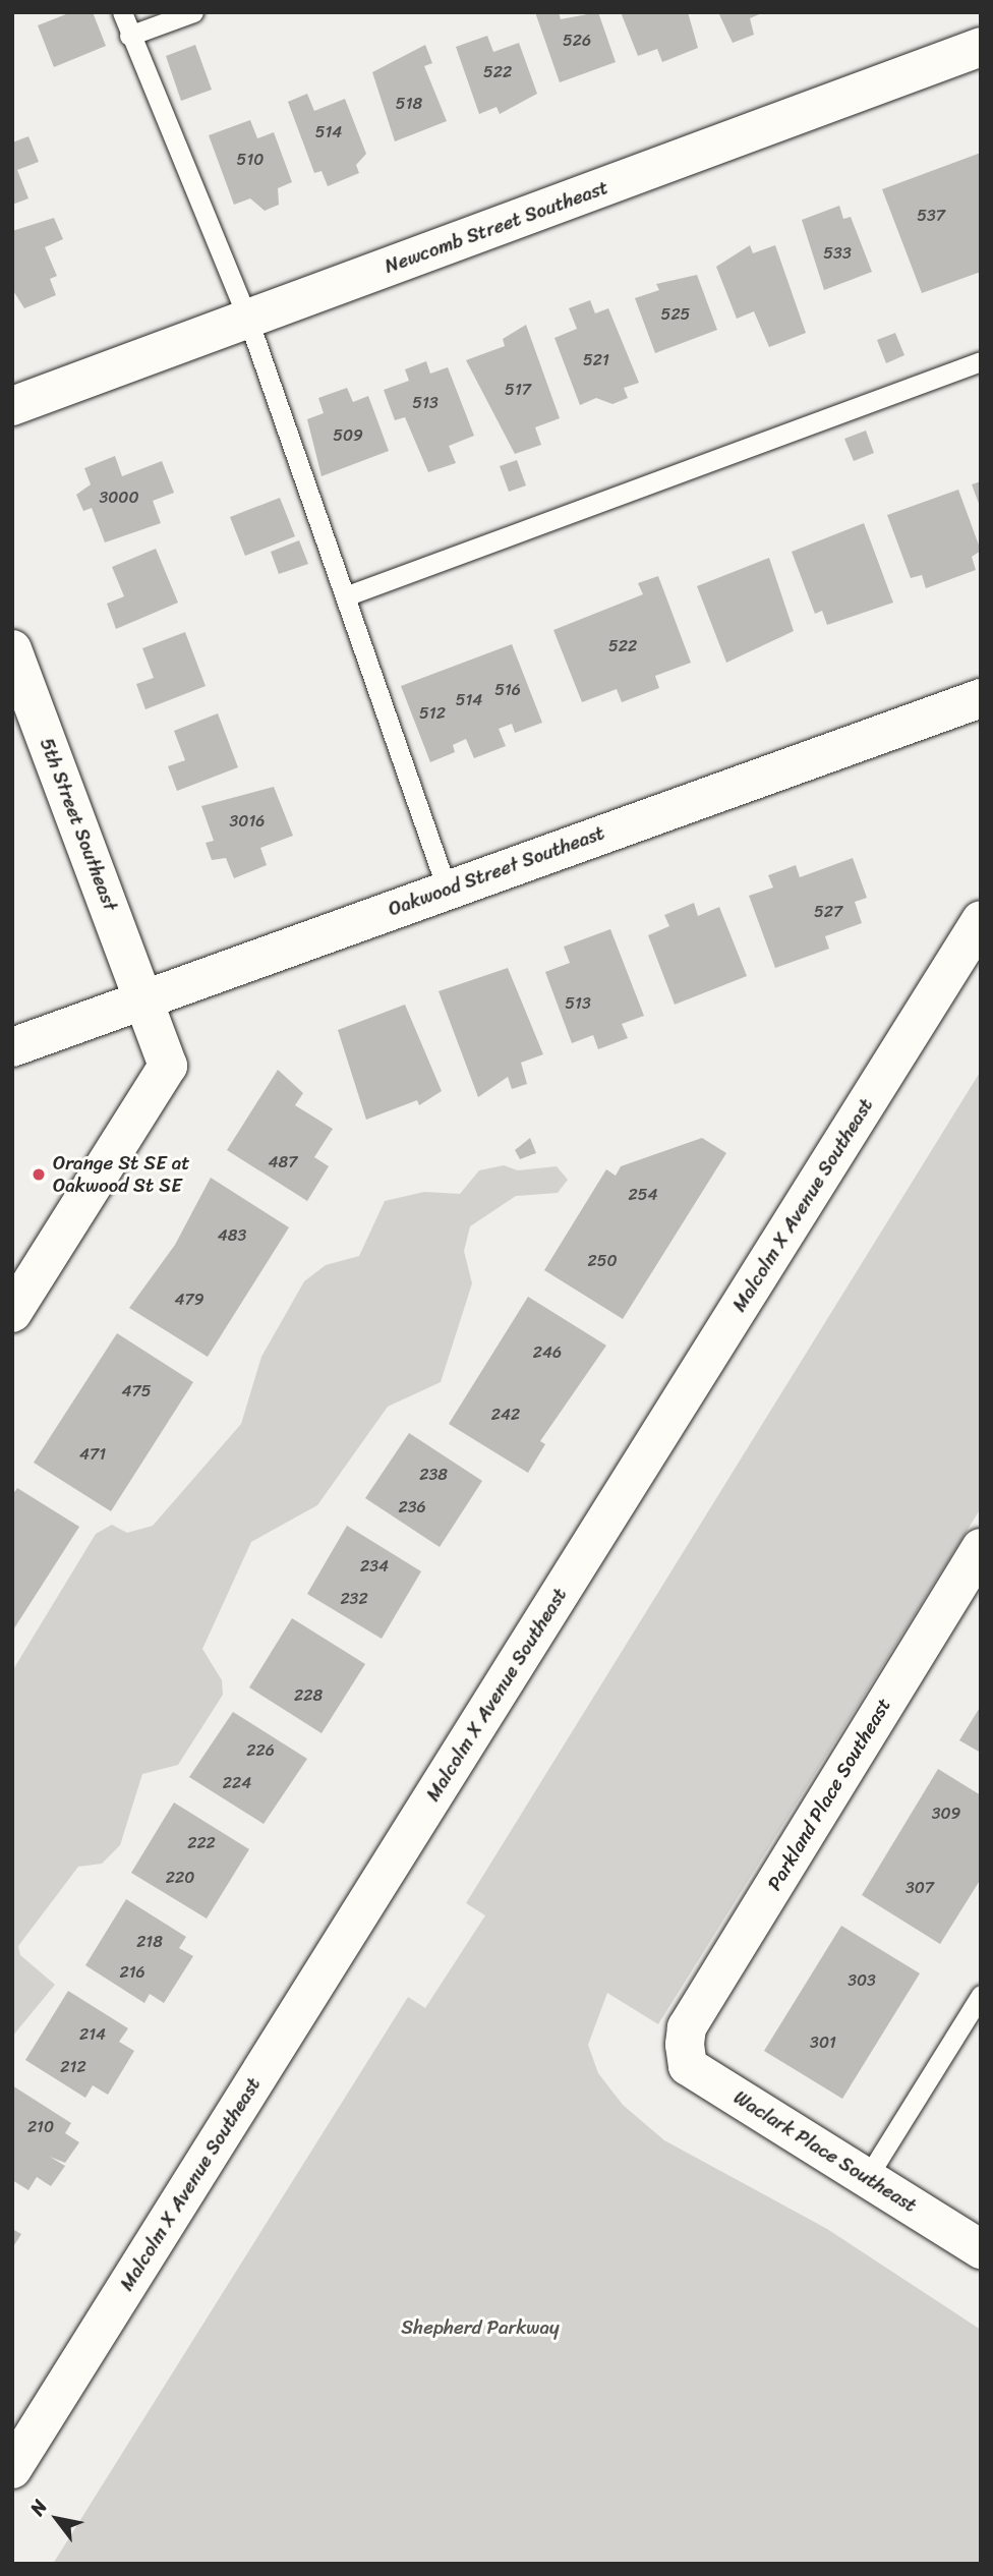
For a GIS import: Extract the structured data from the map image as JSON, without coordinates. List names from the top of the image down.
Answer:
{
  "streets": {
    "street": [
      "Newcomb Street Southeast",
      "5th Street Southeast",
      "Oakwood Street Southeast",
      "Malcolm X Avenue Southeast",
      "Parkland Place Southeast",
      "Waclark Place Southeast"
    ]
  },
  "crossings": [
    ["5th Street Southeast", "Oakwood Street Southeast"],
    ["Parkland Place Southeast", "Waclark Place Southeast"]
  ],
  "parks": ["Shepherd Parkway"],
  "places": ["Orange St SE at Oakwood St SE"],
  "house_numbers": [
    "526",
    "522",
    "518",
    "514",
    "510",
    "537",
    "533",
    "525",
    "521",
    "517",
    "513",
    "509",
    "3000",
    "522",
    "516",
    "514",
    "512",
    "3016",
    "527",
    "513",
    "487",
    "254",
    "483",
    "250",
    "479",
    "246",
    "475",
    "242",
    "471",
    "238",
    "236",
    "234",
    "232",
    "228",
    "226",
    "224",
    "309",
    "222",
    "220",
    "307",
    "218",
    "216",
    "303",
    "214",
    "301",
    "212",
    "210"
  ],
  "north": "top left"
}
